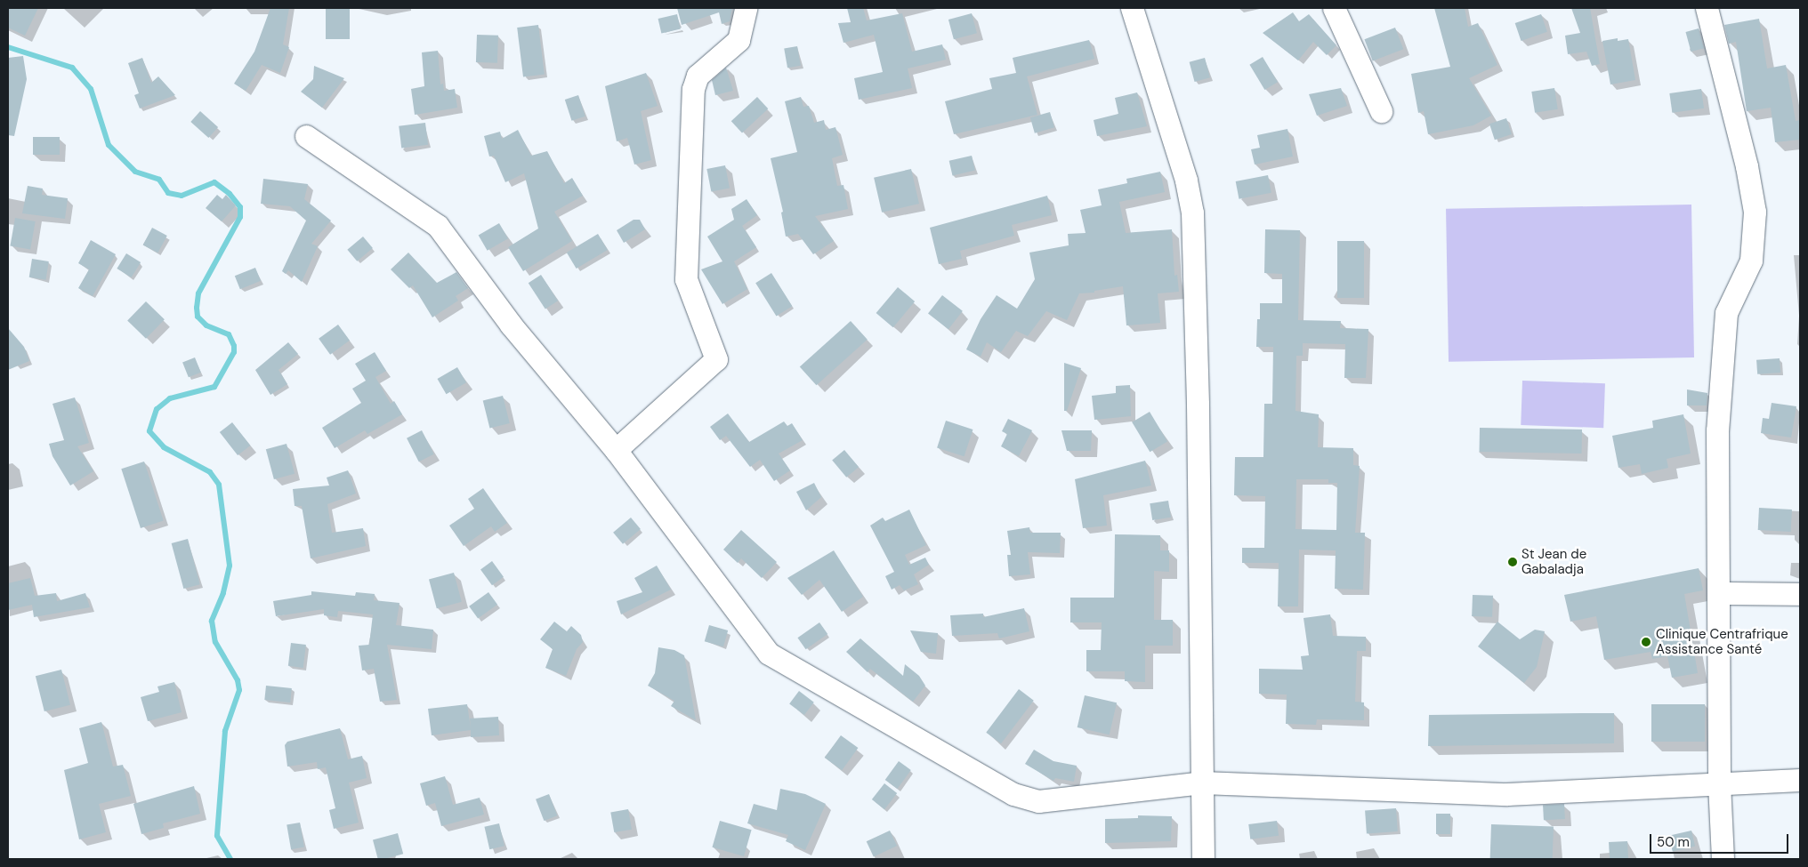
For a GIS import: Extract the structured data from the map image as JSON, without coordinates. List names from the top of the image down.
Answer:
{
  "places": ["St Jean de Gabaladja", "Clinique Centrafrique Assistance Santé"],
  "scale_bar": "50 m"
}
